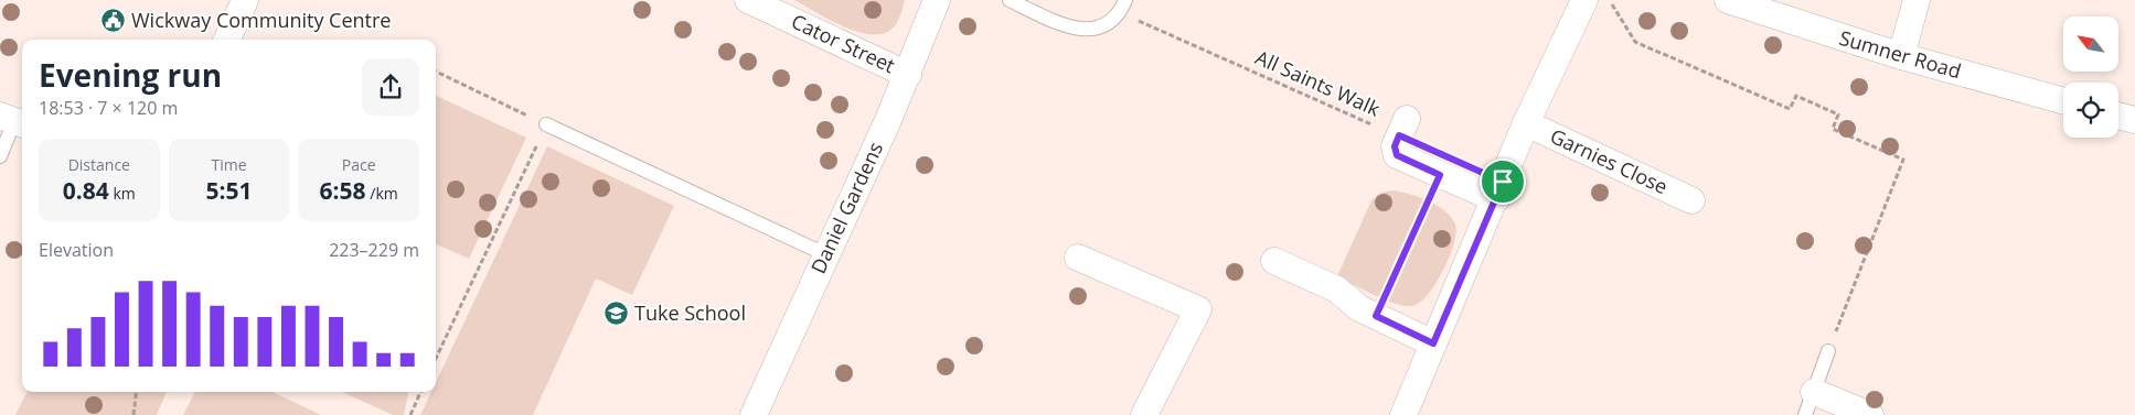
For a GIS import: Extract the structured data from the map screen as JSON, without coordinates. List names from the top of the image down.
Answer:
{
  "streets": {
    "street": [
      "Cator Street",
      "Sumner Road",
      "Garnies Close",
      "Daniel Gardens"
    ],
    "path": ["All Saints Walk"]
  },
  "crossings": [
    ["Cator Street", "Daniel Gardens"]
  ],
  "places": {
    "public building": ["Wickway Community Centre"],
    "school or university": ["Tuke School"]
  },
  "north": "top left",
  "page": {
    "heading": ["Evening run", "18:53 · 7 × 120 m"],
    "stats": [
      ["Distance", "0.84 km"],
      ["Time", "5:51"],
      ["Pace", "6:58 /km"]
    ],
    "chart": ["Elevation", "223–229 m"]
  }
}
